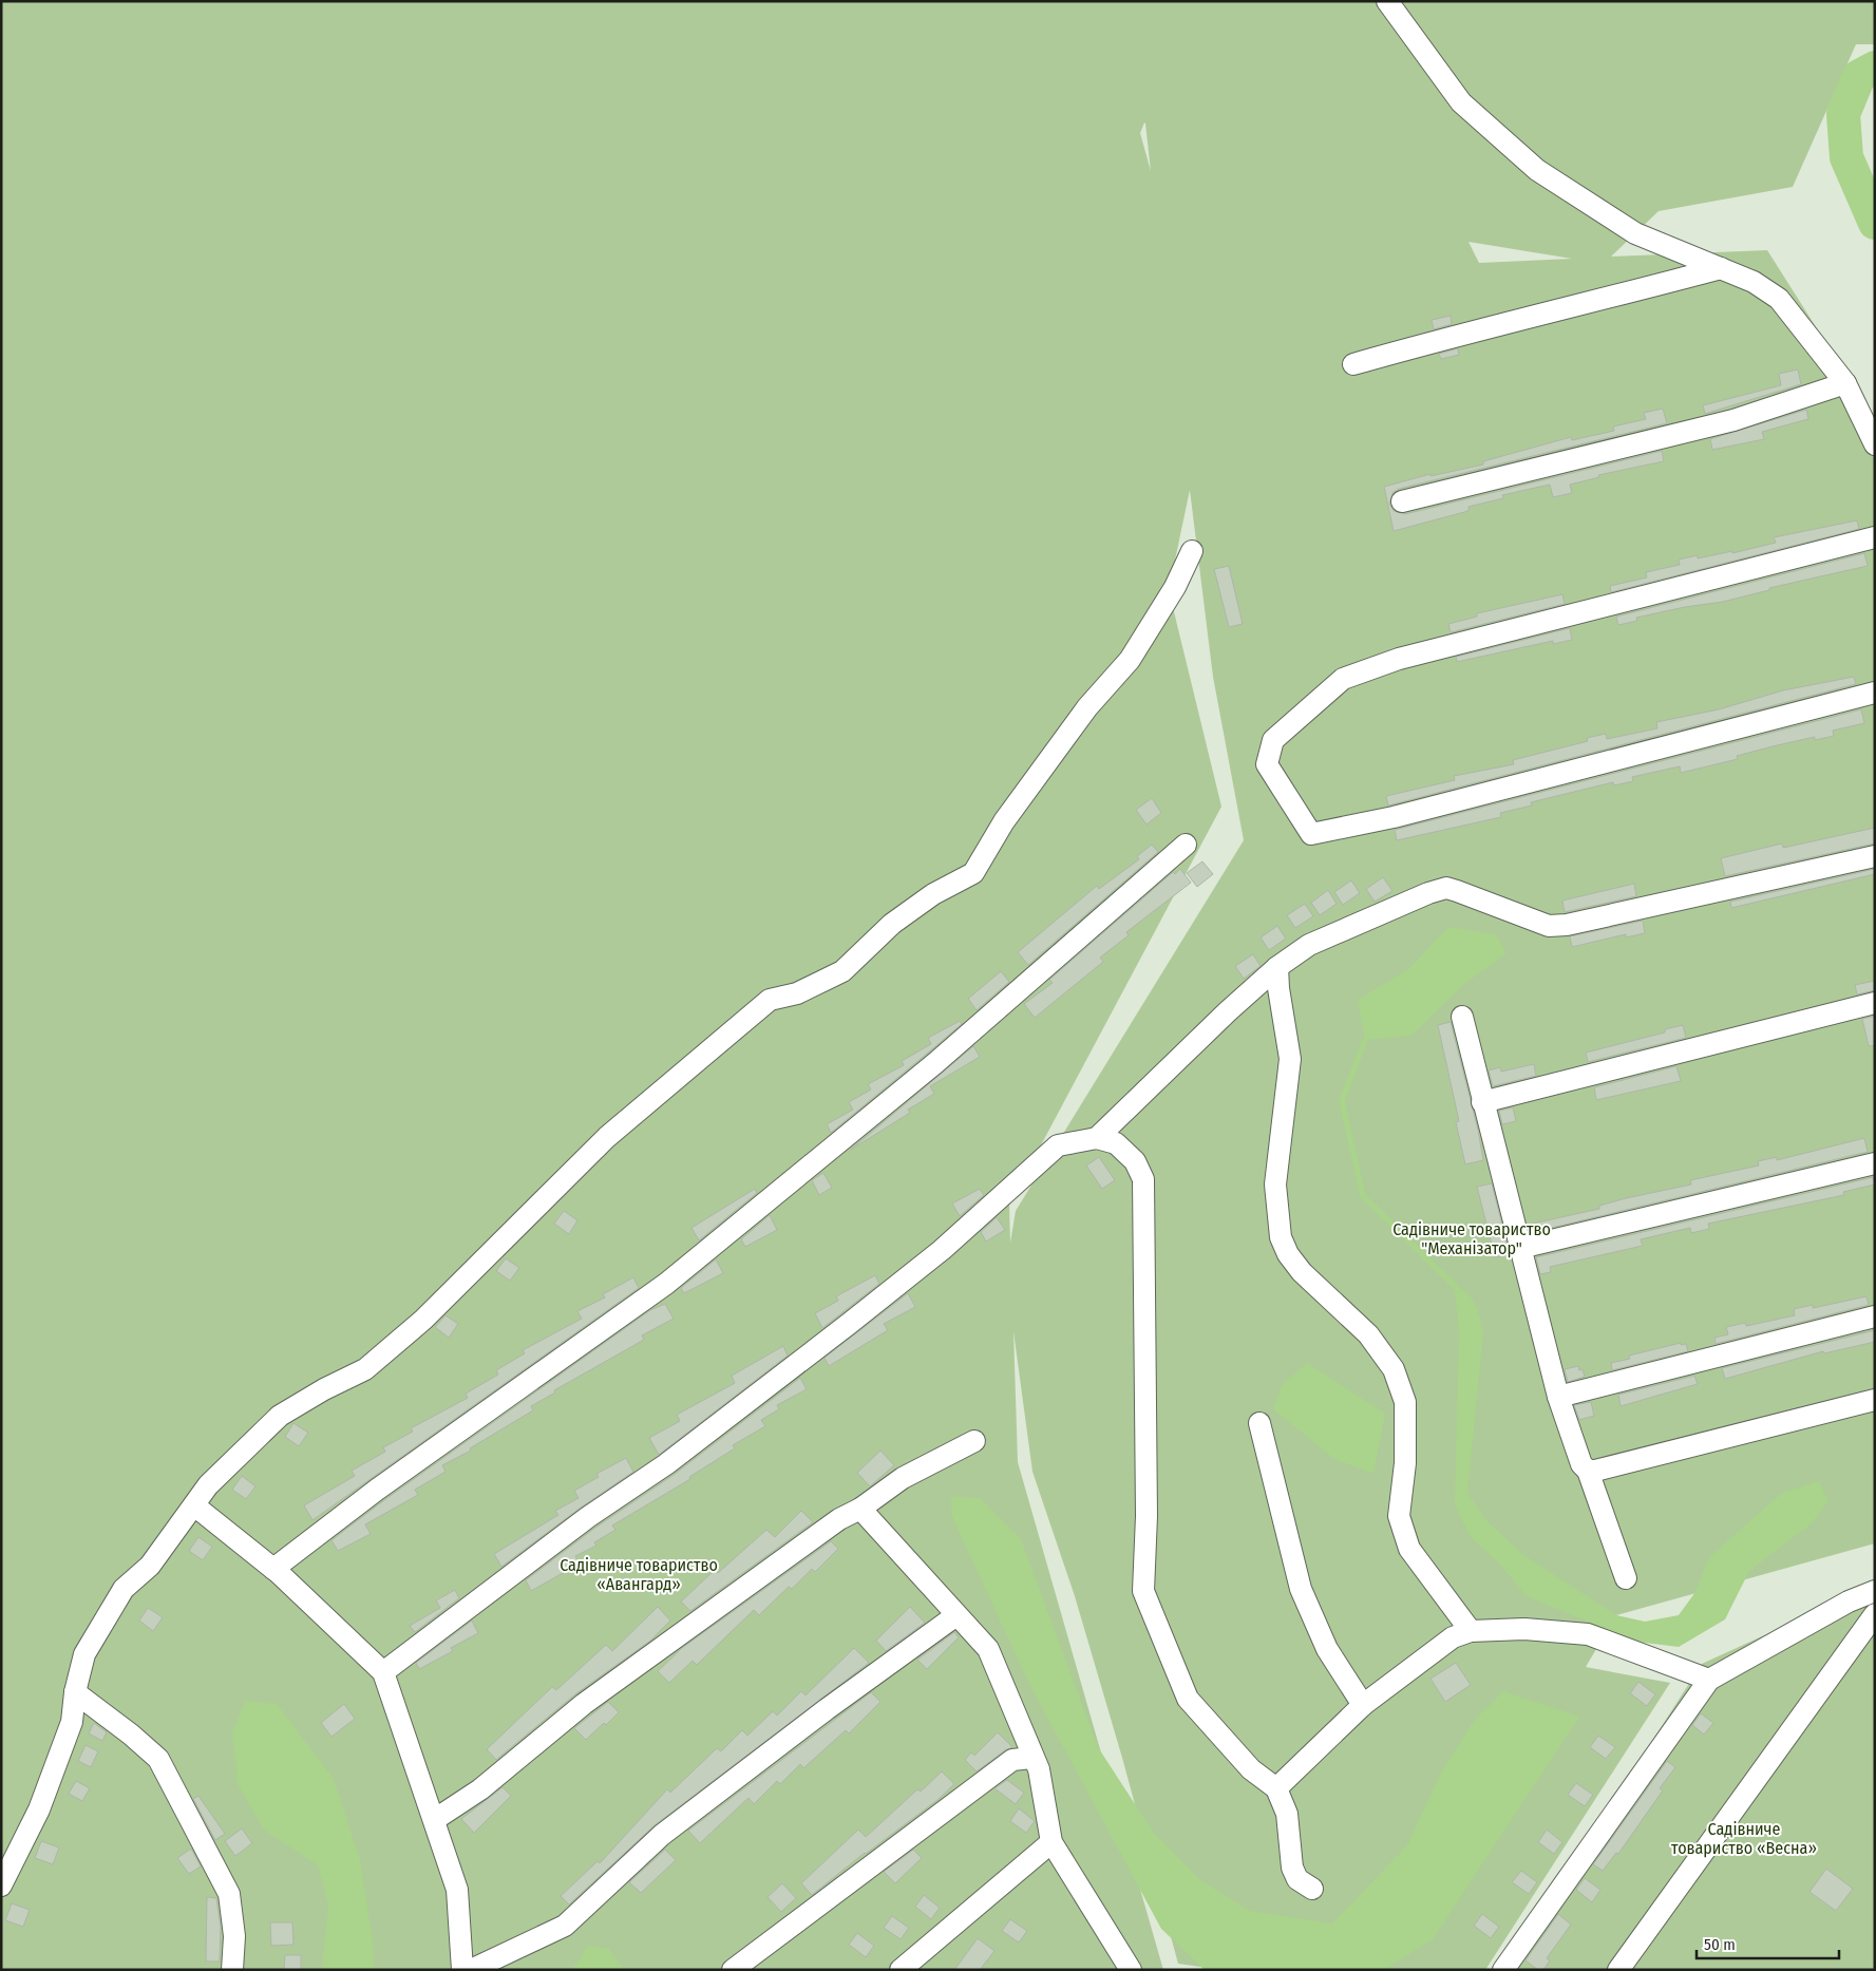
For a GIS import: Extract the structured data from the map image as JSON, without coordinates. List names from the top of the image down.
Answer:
{
  "parks": ["Садівниче товариство \"Механізатор\"", "Садівниче товариство «Авангард»", "Садівниче товариство «Весна»"],
  "scale_bar": "50 m"
}
